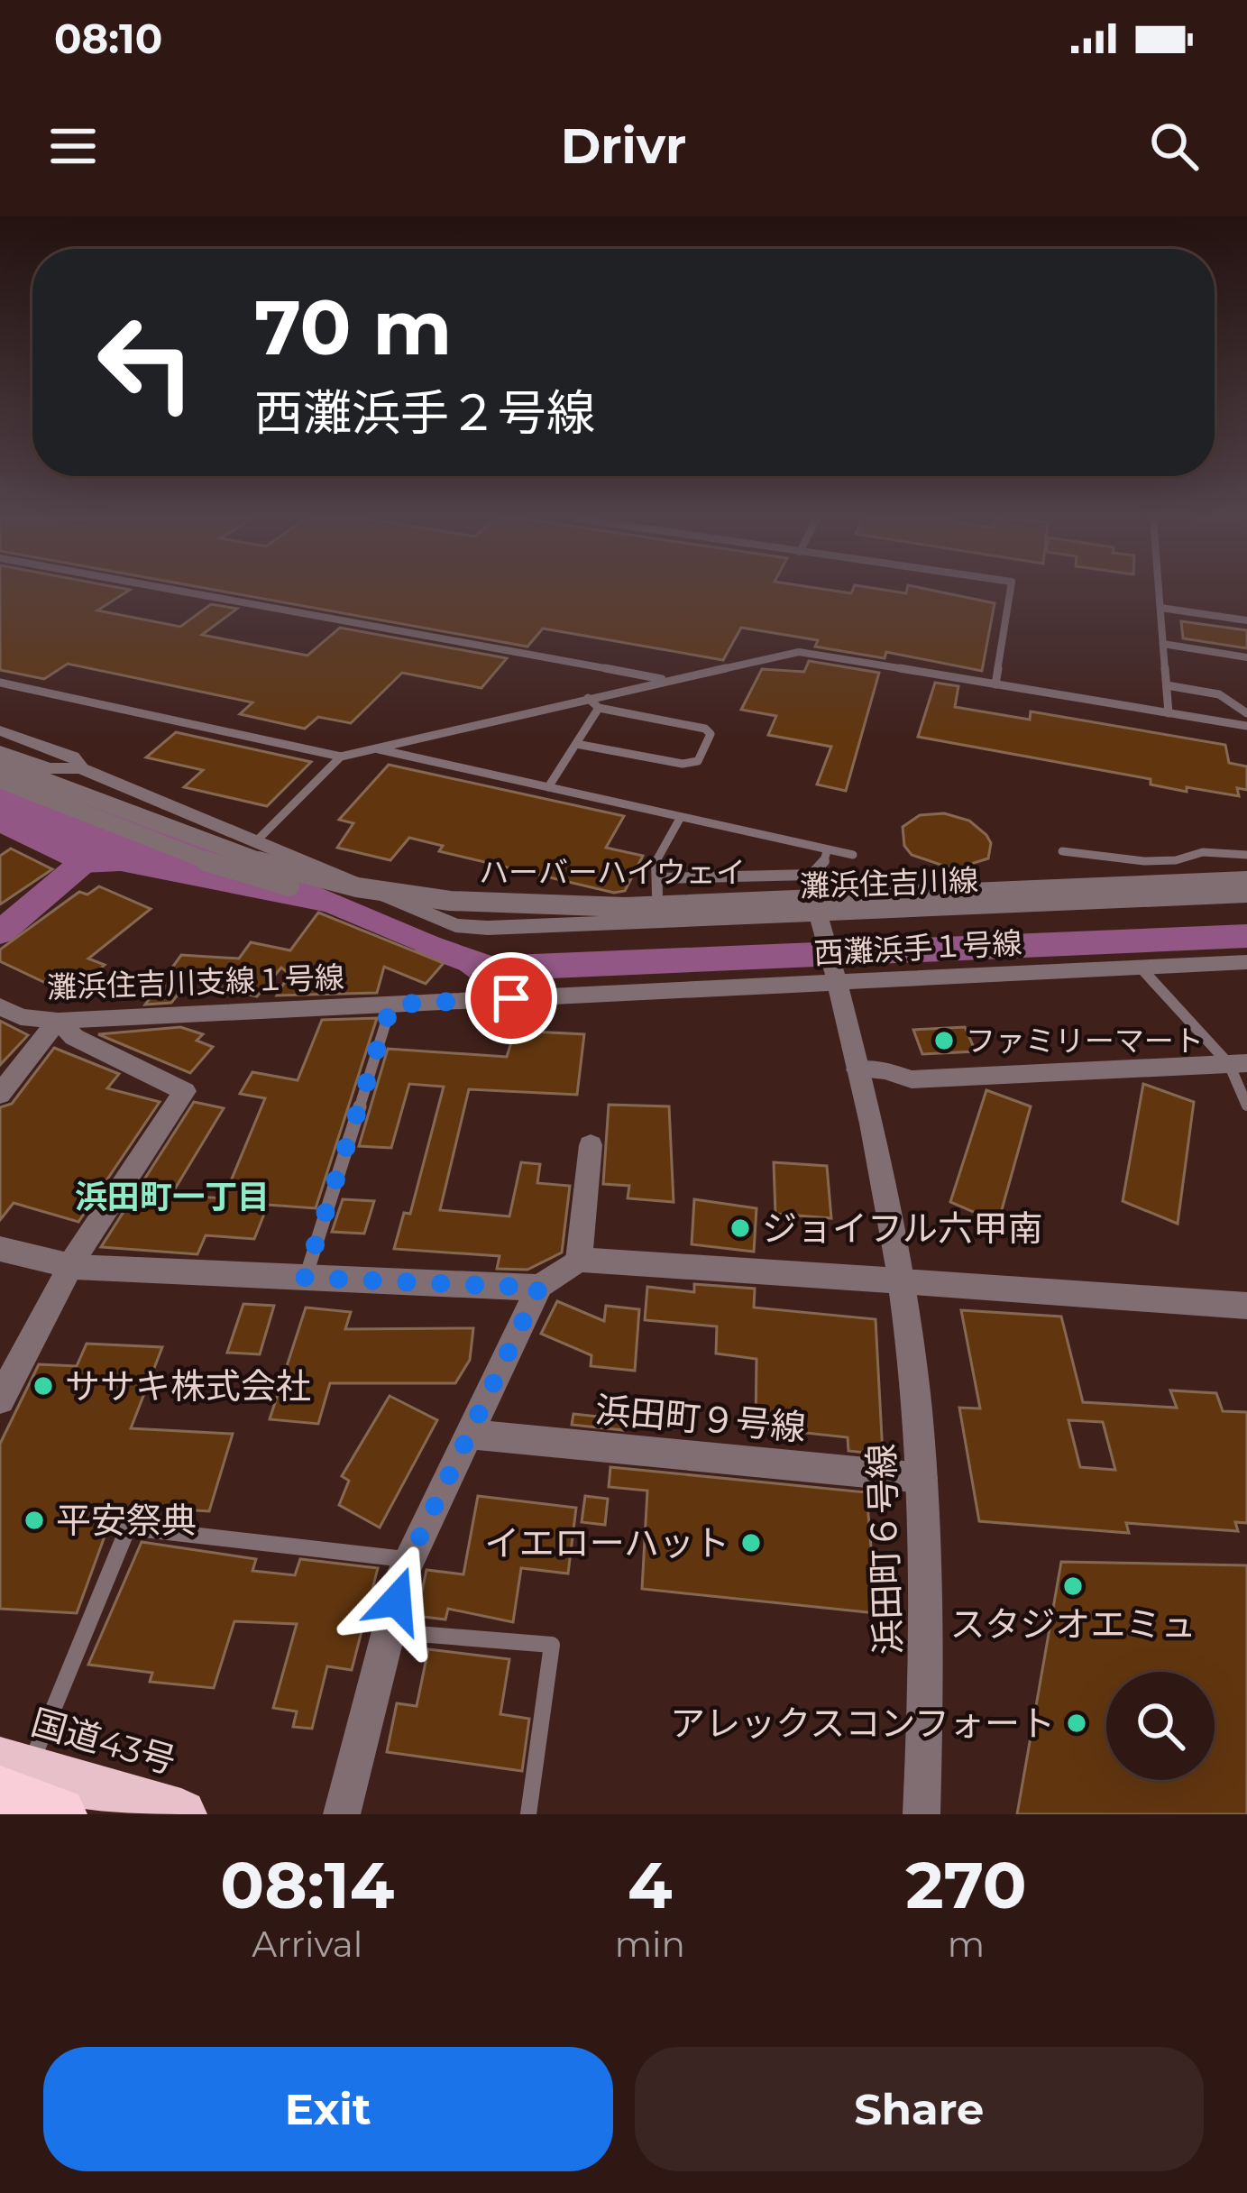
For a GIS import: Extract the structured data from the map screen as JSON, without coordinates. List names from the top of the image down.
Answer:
{
  "streets": {
    "highway": ["国道43号"],
    "street": [
      "ハーバーハイウェイ",
      "灘浜住吉川線",
      "西灘浜手１号線",
      "灘浜住吉川支線１号線",
      "浜田町９号線",
      "浜田町６号線"
    ]
  },
  "crossings": [
    ["灘浜住吉川線", "浜田町６号線"],
    ["西灘浜手１号線", "灘浜住吉川支線１号線"],
    ["西灘浜手１号線", "浜田町６号線"],
    ["浜田町９号線", "浜田町６号線"]
  ],
  "districts": ["浜田町一丁目"],
  "places": [
    "ファミリーマート",
    "ジョイフル六甲南",
    "ササキ株式会社",
    "平安祭典",
    "イエローハット",
    "スタジオエミュ",
    "アレックスコンフォート"
  ],
  "page": {
    "status": "08:10",
    "header": "Drivr",
    "turn": ["70 m", "西灘浜手２号線"],
    "eta": [
      "08:14",
      "Arrival",
      "4",
      "min",
      "270",
      "m"
    ],
    "buttons": ["Exit", "Share"]
  }
}
